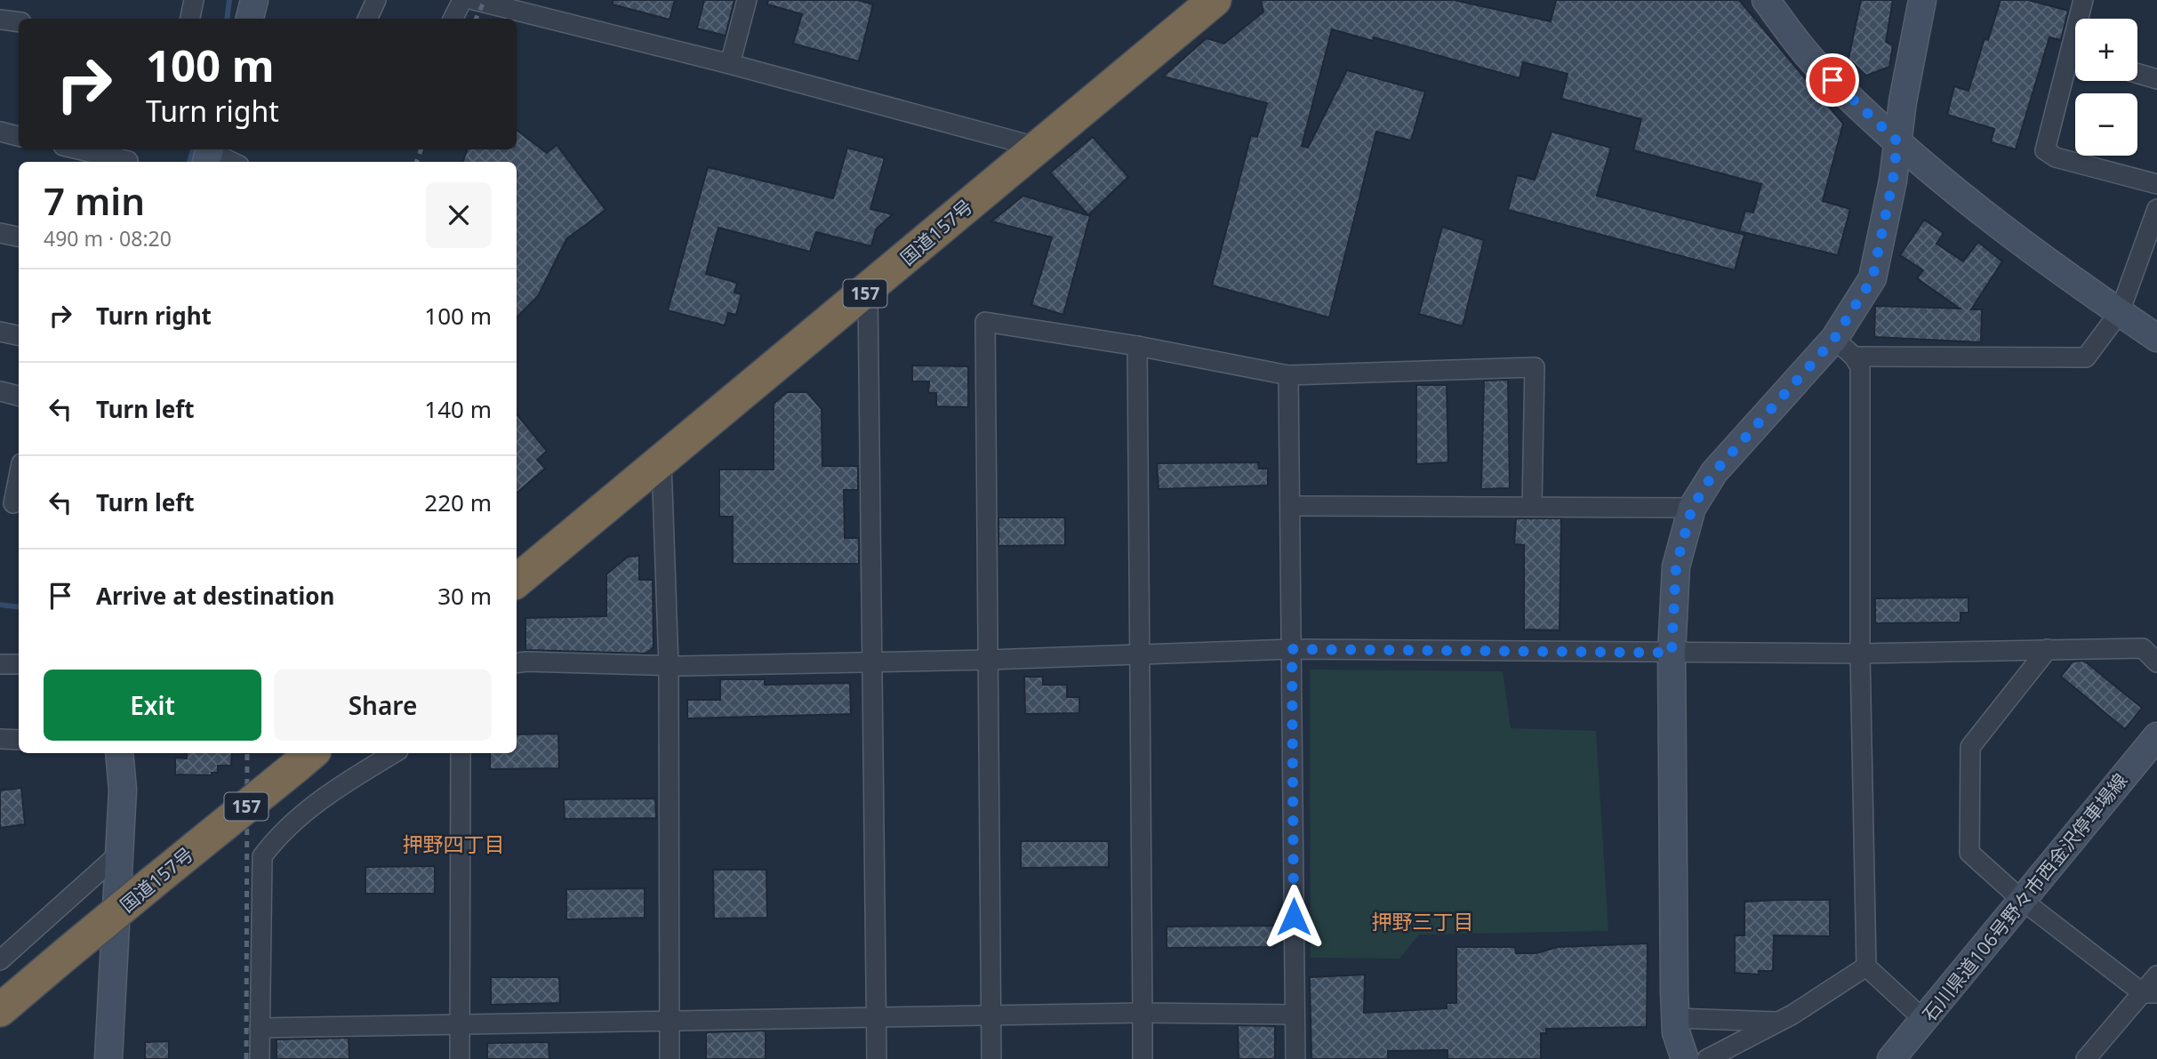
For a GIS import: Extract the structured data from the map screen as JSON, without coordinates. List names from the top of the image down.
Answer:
{
  "streets": {
    "highway": ["国道157号", "157"],
    "street": ["石川県道106号野々市西金沢停車場線"]
  },
  "districts": ["押野四丁目", "押野三丁目"],
  "page": {
    "map_buttons": ["+", "−"],
    "turn": ["100 m", "Turn right"],
    "heading": ["7 min", "490 m · 08:20"],
    "list": [
      {
        "name": "Turn right",
        "value": "100 m"
      },
      {
        "name": "Turn left",
        "value": "140 m"
      },
      {
        "name": "Turn left",
        "value": "220 m"
      },
      {
        "name": "Arrive at destination",
        "value": "30 m"
      }
    ],
    "buttons": ["Exit", "Share"]
  }
}
